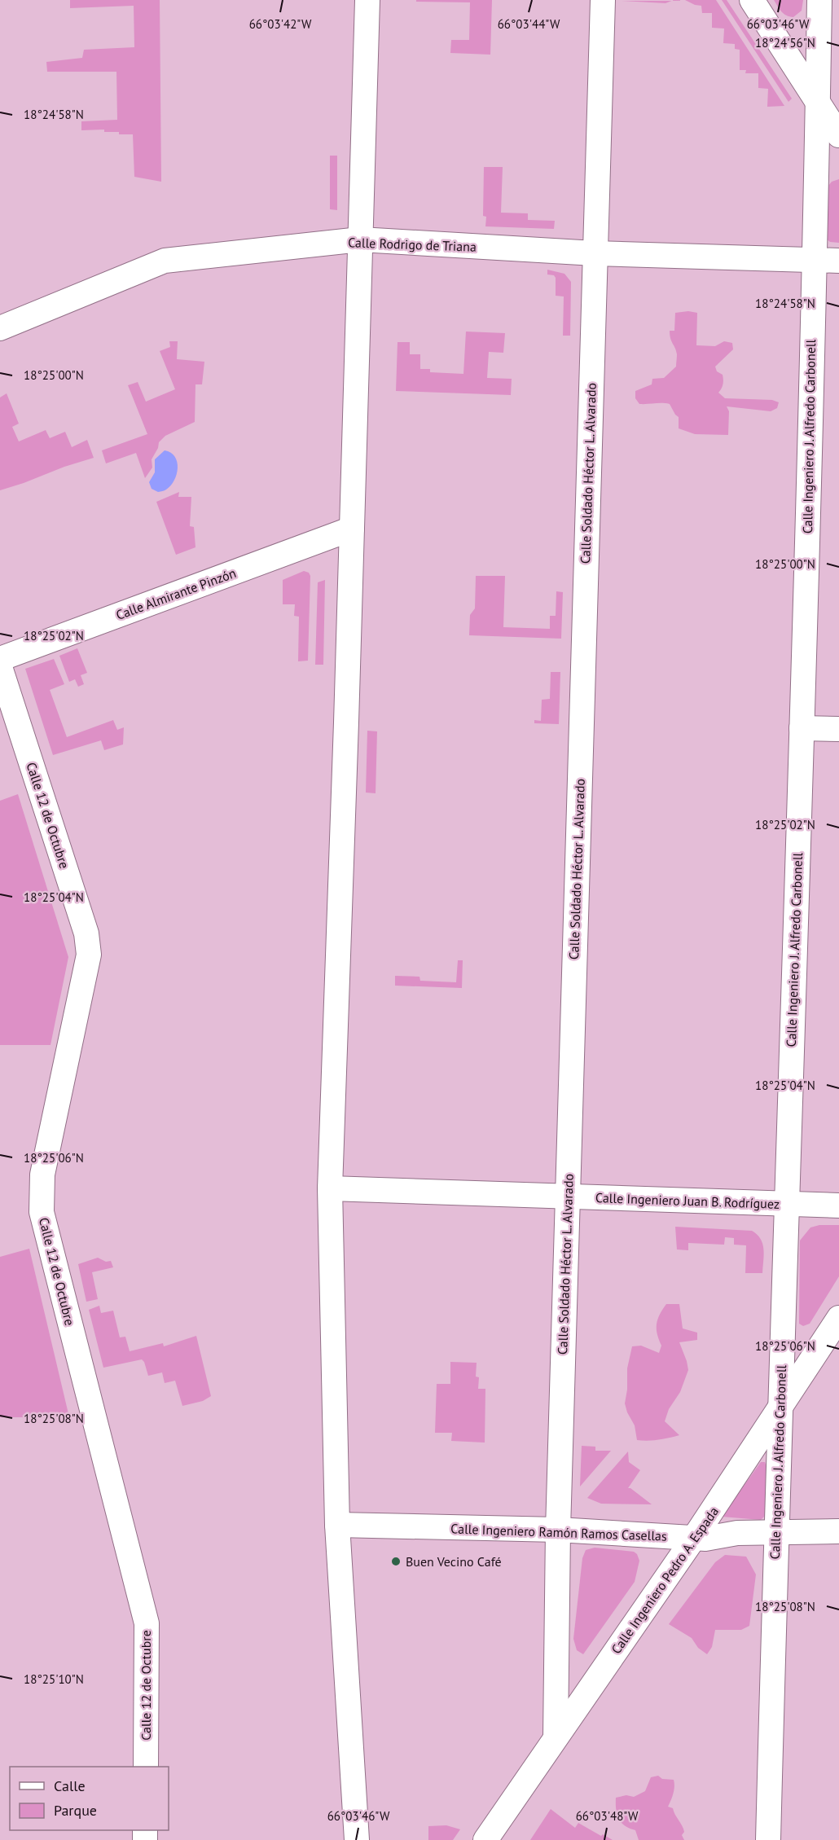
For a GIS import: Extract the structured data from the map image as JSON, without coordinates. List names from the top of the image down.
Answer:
{
  "streets": {
    "street": [
      "Calle Rodrigo de Triana",
      "Calle Ingeniero J. Alfredo Carbonell",
      "Calle Soldado Héctor L. Alvarado",
      "Calle Almirante Pinzón",
      "Calle 12 de Octubre",
      "Calle Ingeniero Juan B. Rodríguez",
      "Calle Ingeniero Ramón Ramos Casellas",
      "Calle Ingeniero Pedro A. Espada"
    ]
  },
  "crossings": [
    ["Calle Rodrigo de Triana", "Calle Ingeniero J. Alfredo Carbonell"],
    ["Calle Rodrigo de Triana", "Calle Soldado Héctor L. Alvarado"],
    ["Calle Ingeniero J. Alfredo Carbonell", "Calle Ingeniero Juan B. Rodríguez"],
    ["Calle Ingeniero J. Alfredo Carbonell", "Calle Ingeniero Ramón Ramos Casellas"],
    ["Calle Ingeniero J. Alfredo Carbonell", "Calle Ingeniero Pedro A. Espada"],
    ["Calle Soldado Héctor L. Alvarado", "Calle Ingeniero Juan B. Rodríguez"],
    ["Calle Soldado Héctor L. Alvarado", "Calle Ingeniero Ramón Ramos Casellas"],
    ["Calle Soldado Héctor L. Alvarado", "Calle Ingeniero Pedro A. Espada"],
    ["Calle Ingeniero Ramón Ramos Casellas", "Calle Ingeniero Pedro A. Espada"]
  ],
  "places": ["Buen Vecino Café"],
  "legend": ["Calle", "Parque"],
  "coordinates": [
    "66°03'42\"W",
    "66°03'44\"W",
    "66°03'46\"W",
    "18°24'56\"N",
    "18°24'58\"N",
    "18°25'00\"N",
    "18°25'02\"N",
    "18°25'04\"N",
    "18°25'06\"N",
    "18°25'08\"N",
    "18°25'10\"N",
    "66°03'48\"W"
  ]
}
